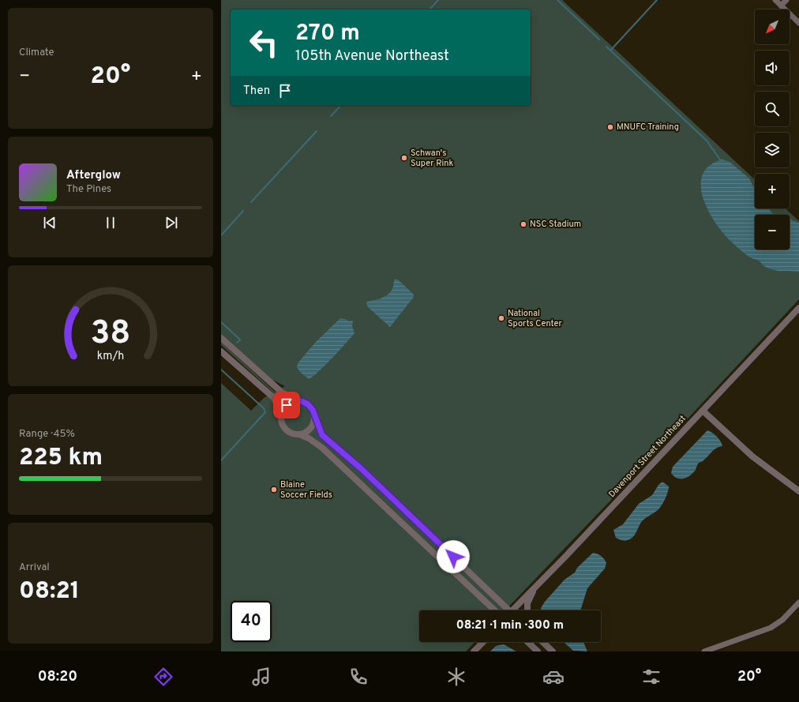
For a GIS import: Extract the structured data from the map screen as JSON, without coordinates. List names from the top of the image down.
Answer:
{
  "streets": {
    "street": ["Davenport Street Northeast"]
  },
  "places": [
    "MNUFC Training",
    "Schwan's Super Rink",
    "NSC Stadium",
    "National Sports Center",
    "Blaine Soccer Fields"
  ],
  "north": "bottom left",
  "page": {
    "tile": [
      "Climate",
      ["Range · 45%", "225 km"],
      ["Arrival", "08:21"]
    ],
    "map_buttons": ["+", "−"],
    "turn": ["270 m", "105th Avenue Northeast"],
    "heat": ["−", "20°", "+"],
    "then": "Then",
    "song": ["Afterglow", "The Pines"],
    "limit": "40",
    "trip": "08:21 · 1 min · 300 m",
    "tabs": ["08:20", "20°"],
    "gauge": ["38", "km/h"]
  }
}
